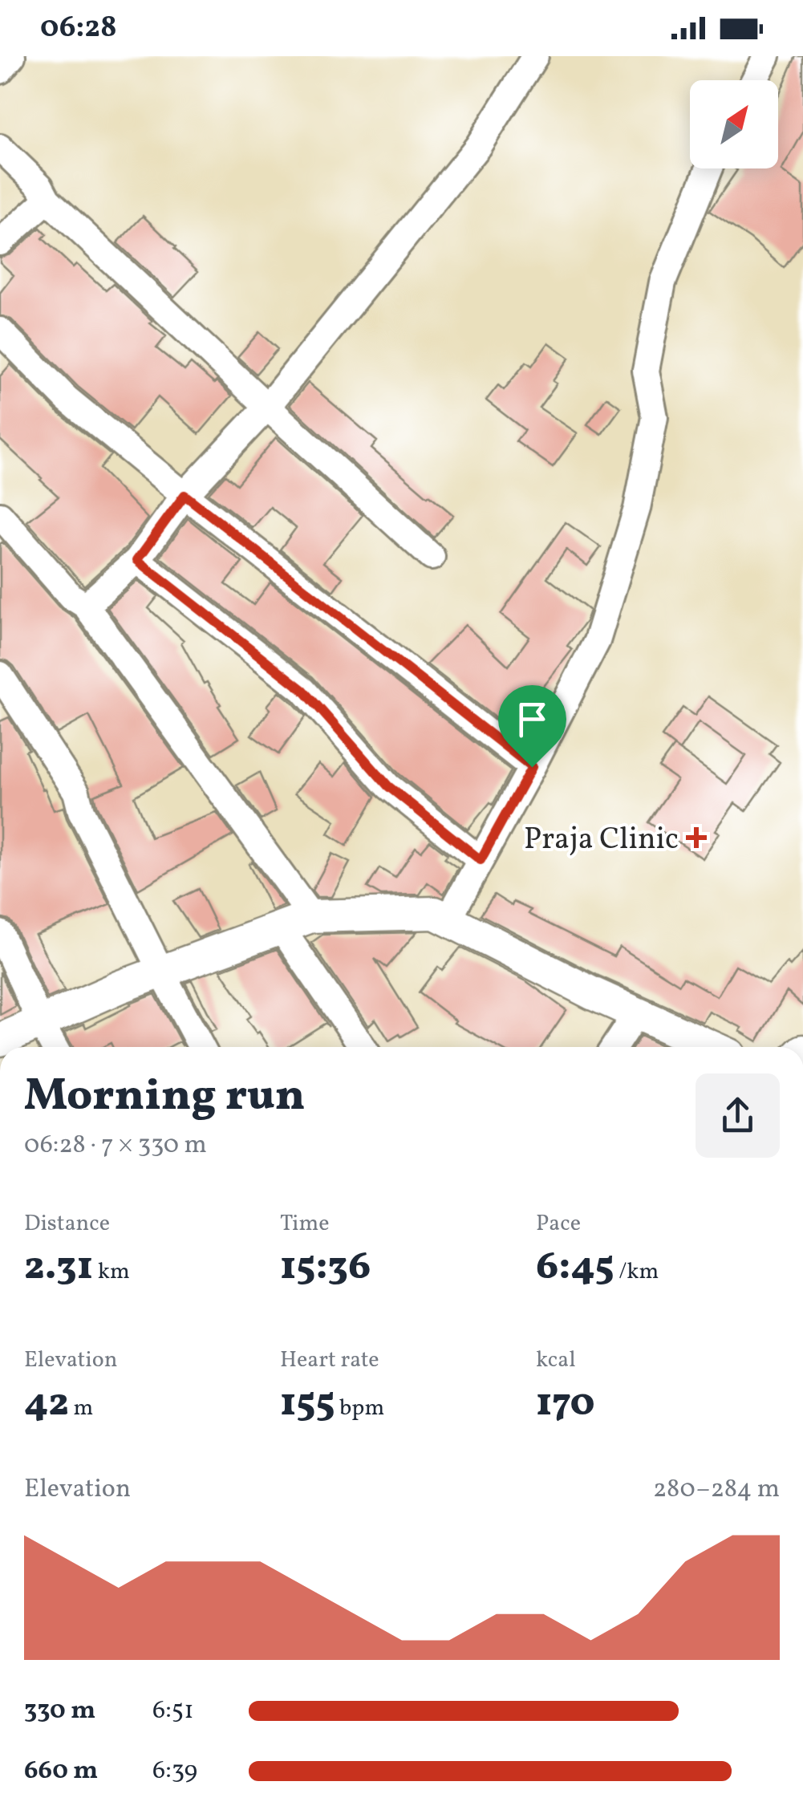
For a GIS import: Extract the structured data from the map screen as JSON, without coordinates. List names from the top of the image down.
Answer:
{
  "places": {
    "health": ["Praja Clinic"]
  },
  "north": "top right",
  "page": {
    "status": "06:28",
    "heading": ["Morning run", "06:28 · 7 × 330 m"],
    "stats": [
      ["Distance", "2.31 km"],
      ["Time", "15:36"],
      ["Pace", "6:45 /km"],
      ["Elevation", "42 m"],
      ["Heart rate", "155 bpm"],
      ["kcal", "170"]
    ],
    "chart": ["Elevation", "280–284 m"],
    "list": [
      {
        "name": "330 m",
        "note": "6:51"
      },
      {
        "name": "660 m",
        "note": "6:39"
      }
    ]
  }
}
